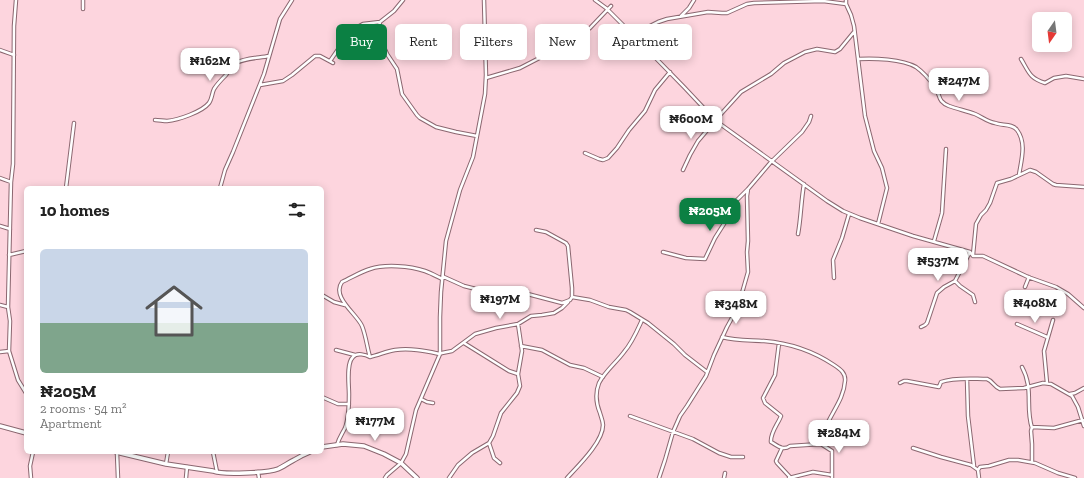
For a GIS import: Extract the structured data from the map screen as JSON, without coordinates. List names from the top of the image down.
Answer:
{
  "north": "bottom",
  "page": {
    "chip": [
      "Buy",
      "Rent",
      "Filters",
      "New",
      "Apartment"
    ],
    "price": [
      "₦162M",
      "₦247M",
      "₦600M",
      "₦205M",
      "₦537M",
      "₦197M",
      "₦408M",
      "₦348M",
      "₦177M",
      "₦284M"
    ],
    "heading": "10 homes",
    "list": [
      {
        "name": "₦205M",
        "note": "2 rooms · 54 m² · Apartment"
      }
    ]
  }
}
